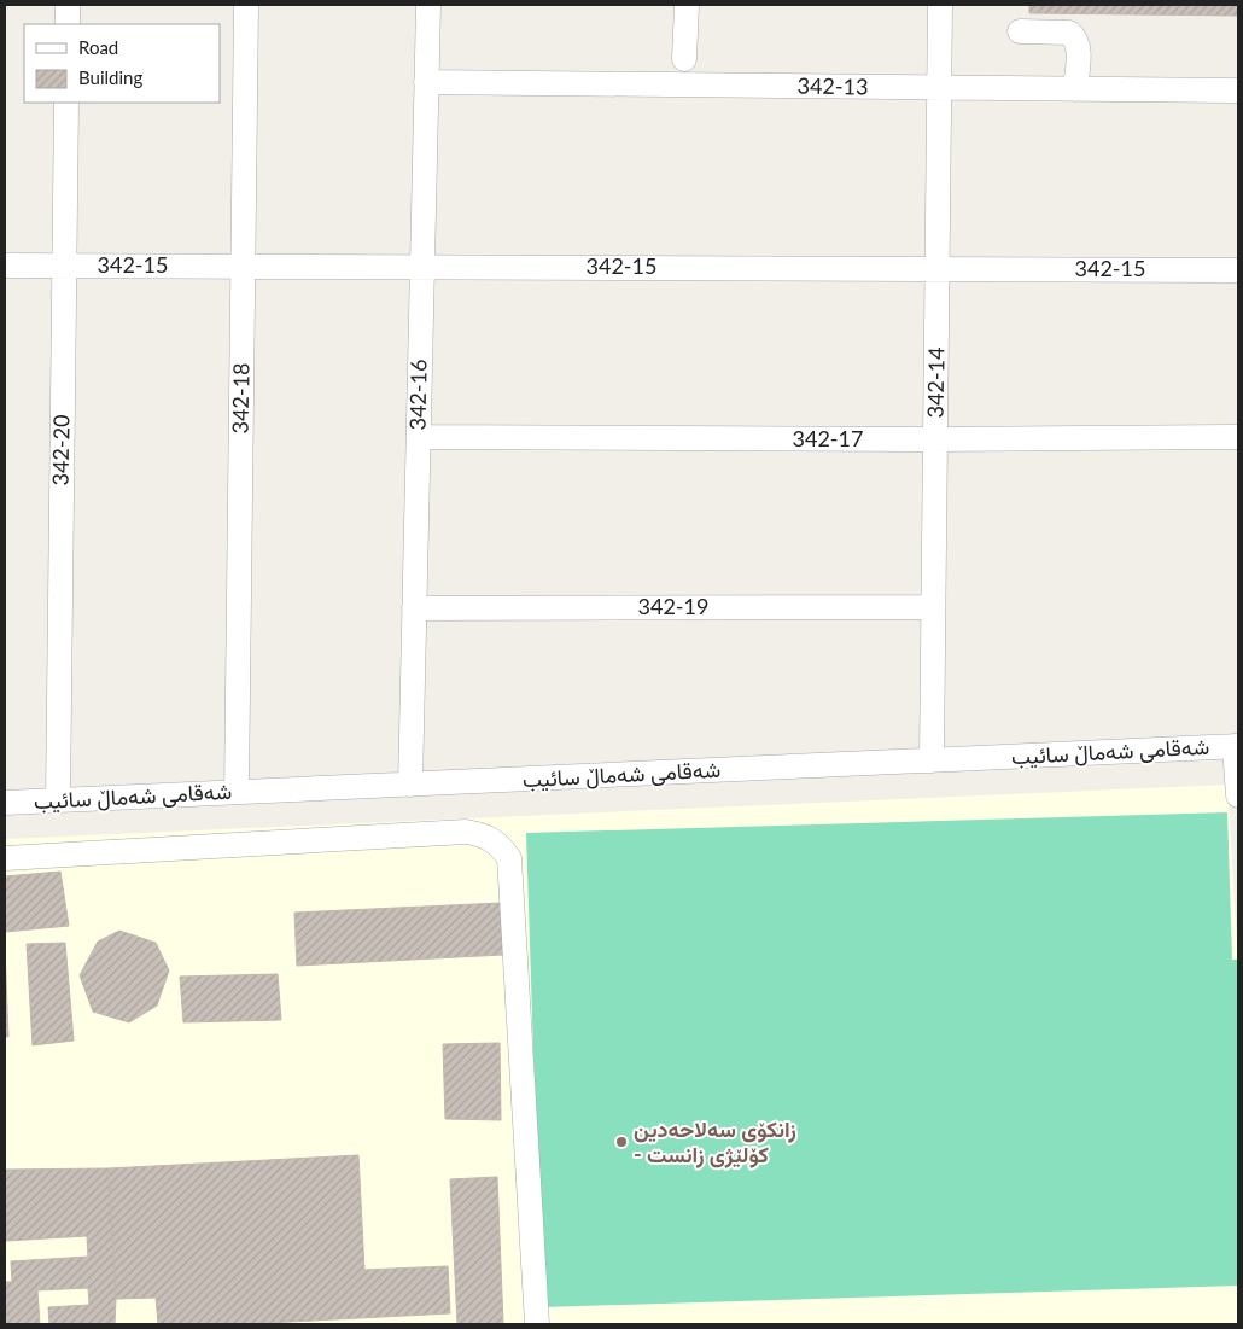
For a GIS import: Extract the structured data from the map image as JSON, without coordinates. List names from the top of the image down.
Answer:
{
  "streets": {
    "street": [
      "342-13",
      "342-15",
      "342-14",
      "342-16",
      "342-18",
      "342-17",
      "342-20",
      "342-19",
      "شەقامی شەماڵ سائیب"
    ]
  },
  "crossings": [
    ["342-13", "342-14"],
    ["342-13", "342-16"],
    ["342-15", "342-14"],
    ["342-15", "342-16"],
    ["342-15", "342-18"],
    ["342-15", "342-20"],
    ["342-14", "342-17"],
    ["342-14", "342-19"],
    ["342-14", "شەقامی شەماڵ سائیب"],
    ["342-16", "342-17"],
    ["342-16", "342-19"],
    ["342-16", "شەقامی شەماڵ سائیب"],
    ["342-18", "شەقامی شەماڵ سائیب"],
    ["342-20", "شەقامی شەماڵ سائیب"]
  ],
  "places": ["زانکۆی سەلاحەدین - کۆلێژی زانست"],
  "legend": ["Road", "Building"]
}
